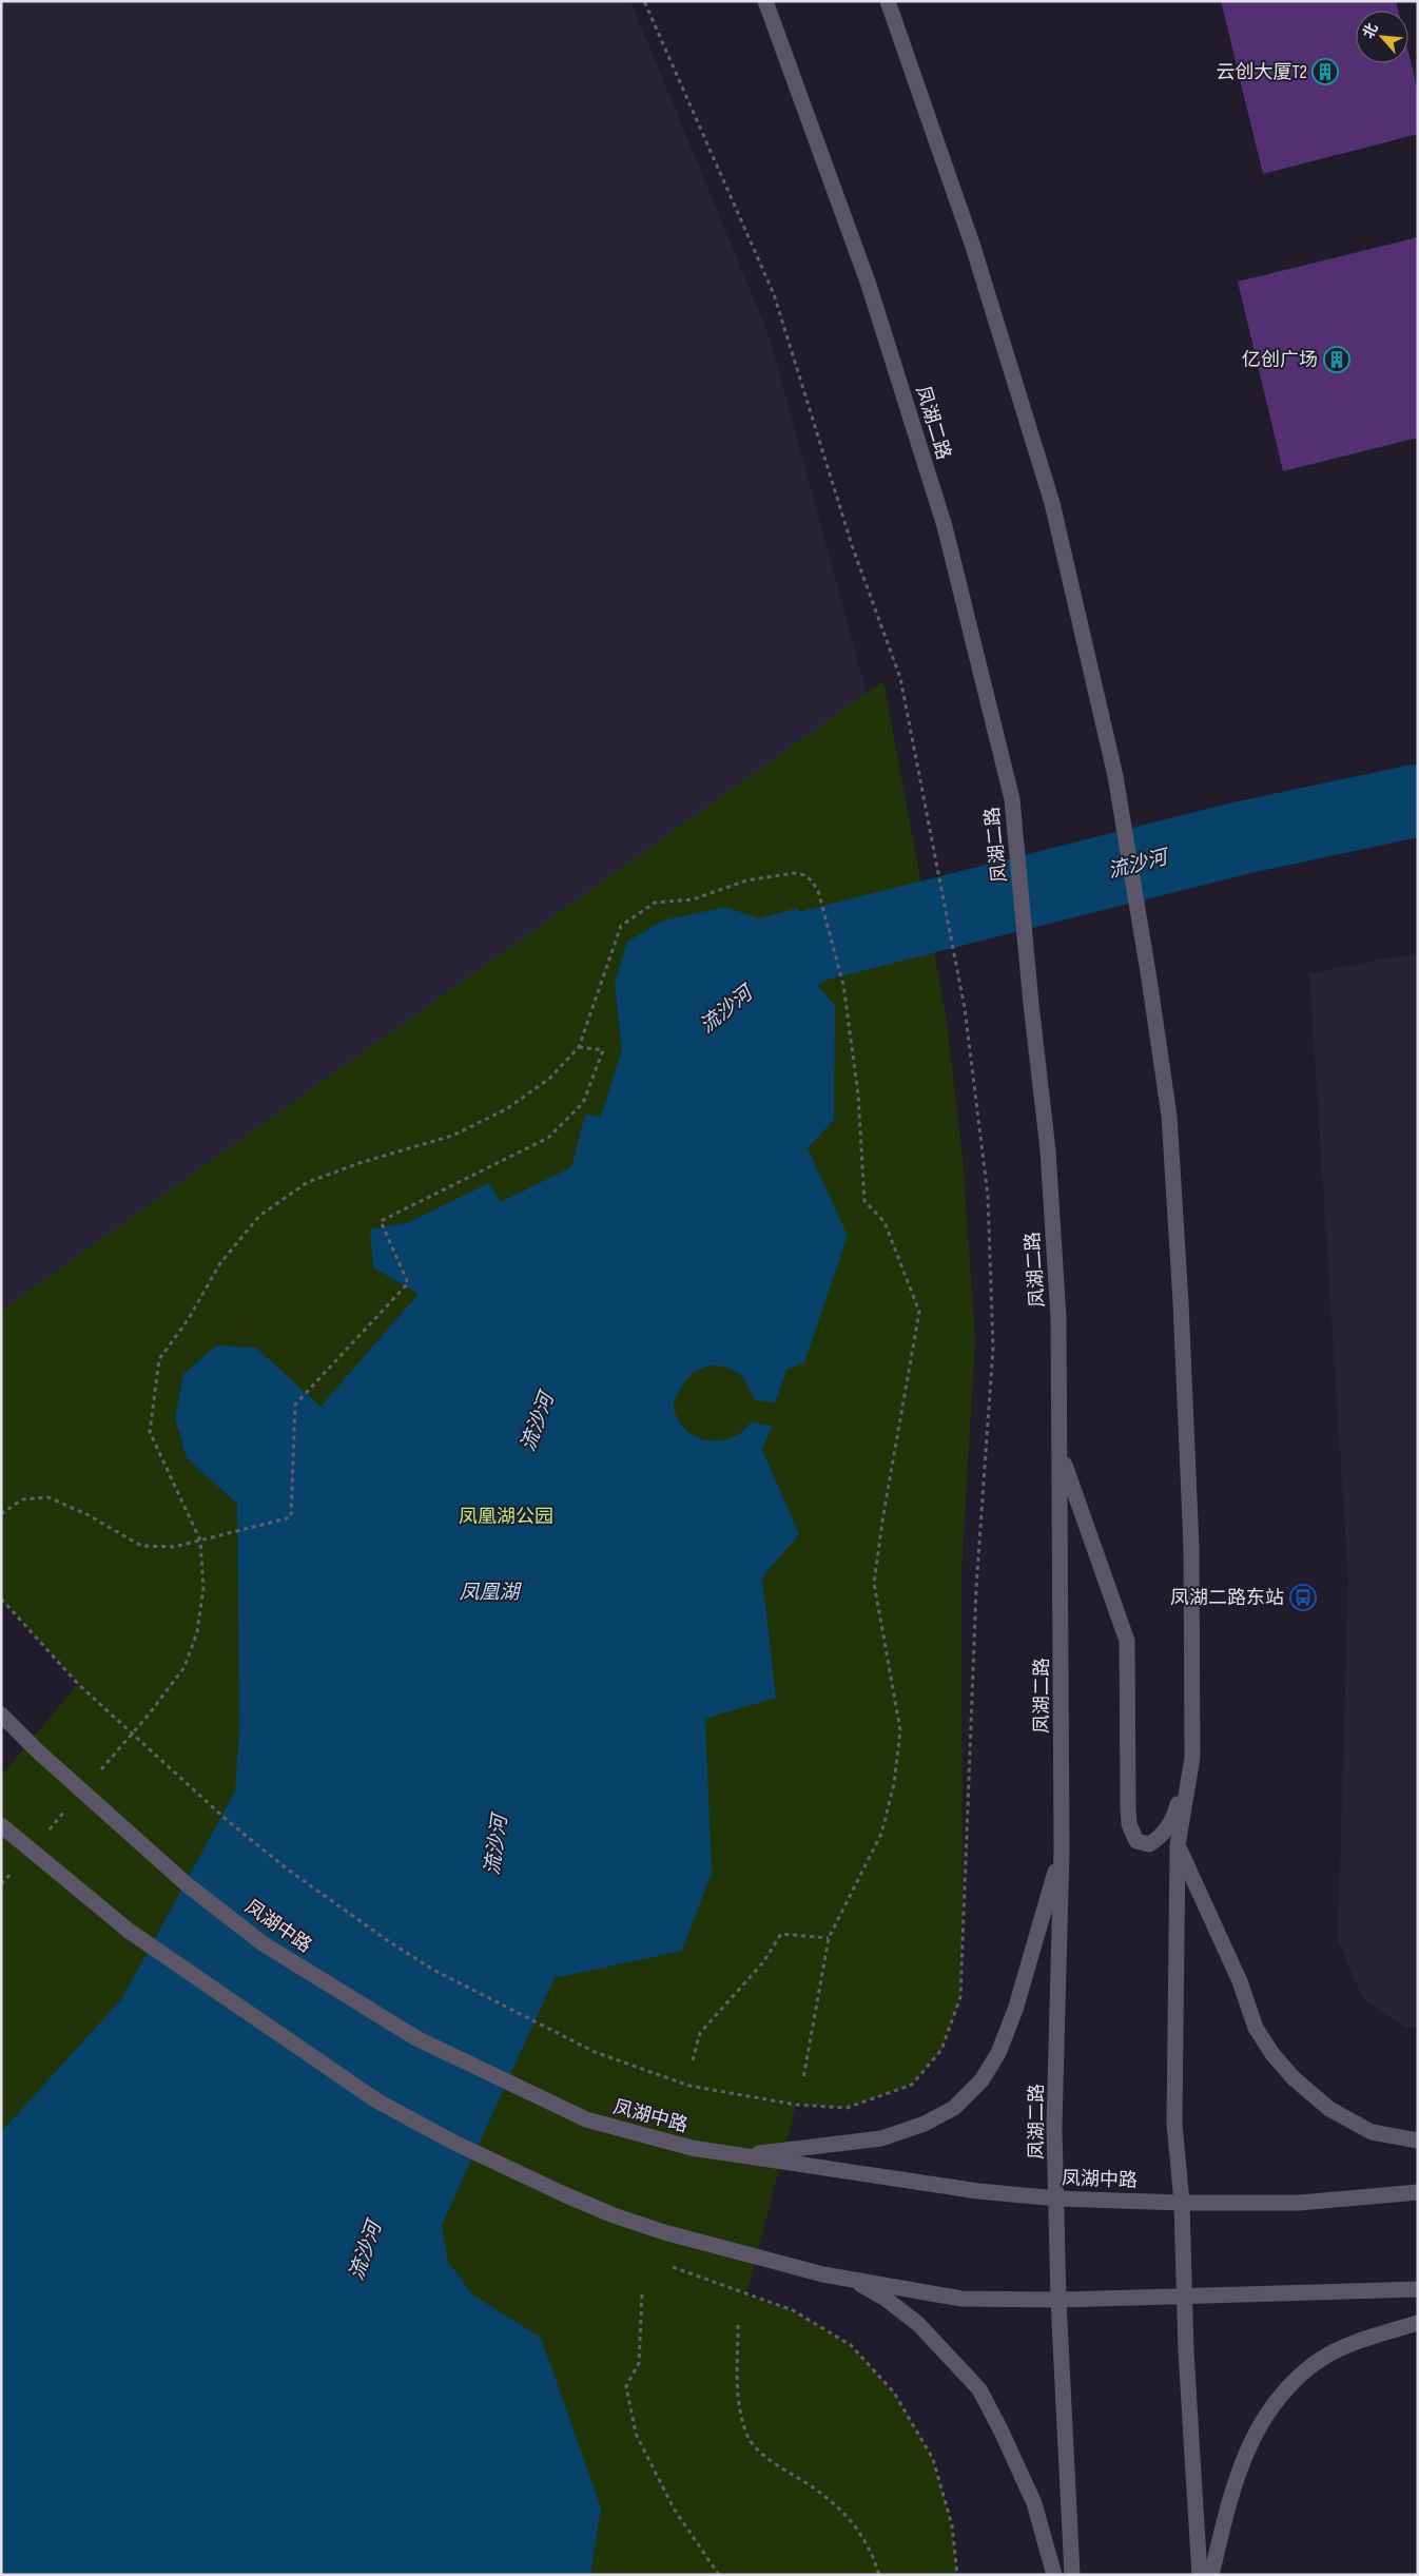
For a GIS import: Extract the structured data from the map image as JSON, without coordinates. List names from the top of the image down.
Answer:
{
  "streets": {
    "street": ["凤湖二路", "凤湖中路"]
  },
  "crossings": [
    ["凤湖二路", "凤湖中路"]
  ],
  "water": ["流沙河", "凤凰湖"],
  "parks": ["凤凰湖公园"],
  "places": {
    "building": ["云创大厦T2", "亿创广场"],
    "bus stop": ["凤湖二路东站"]
  },
  "north": "top left"
}
